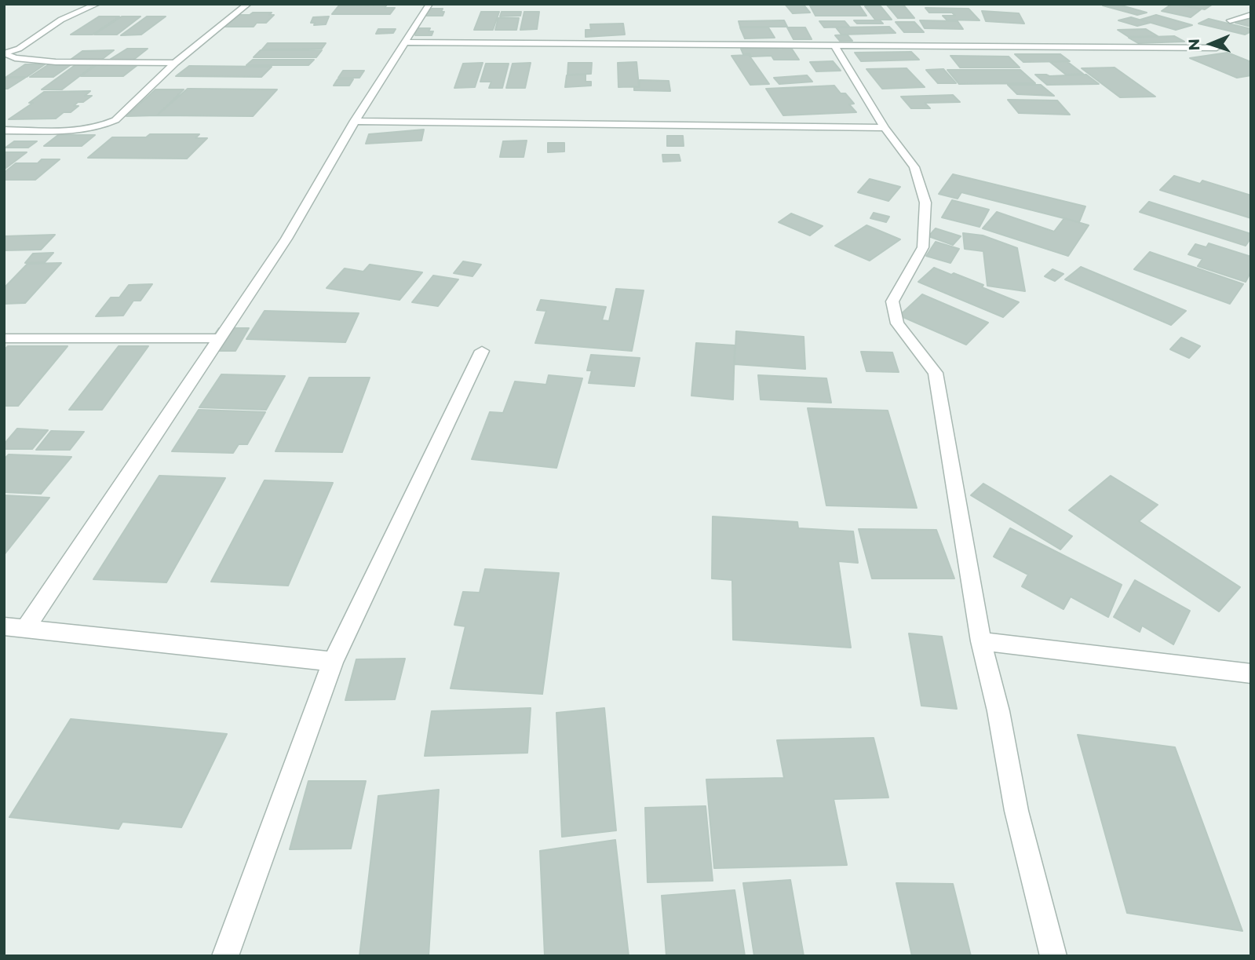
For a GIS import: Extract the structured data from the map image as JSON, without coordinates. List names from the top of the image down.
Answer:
{
  "north": "left"
}
